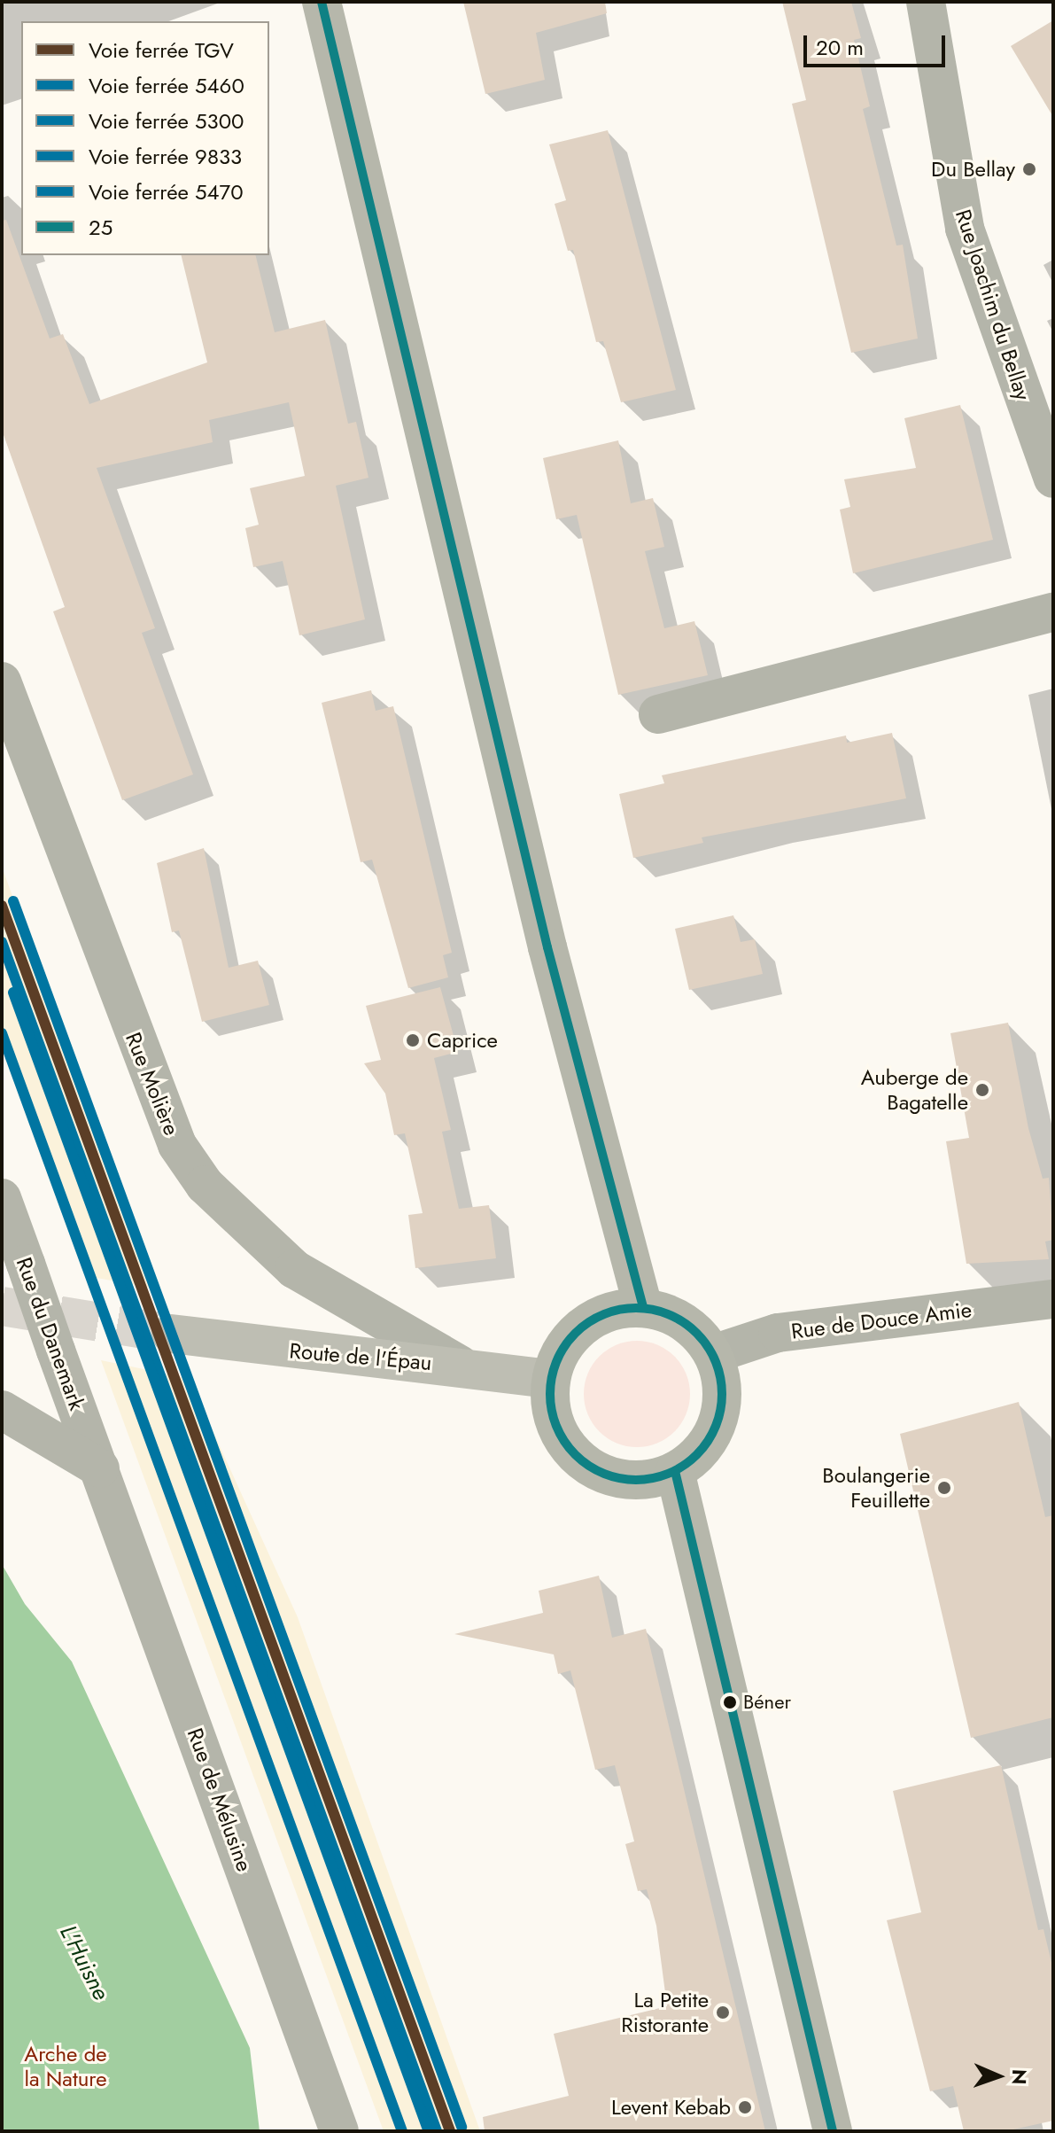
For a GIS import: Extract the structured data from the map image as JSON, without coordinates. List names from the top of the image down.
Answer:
{
  "streets": {
    "street": [
      "Rue Joachim du Bellay",
      "Rue Molière",
      "Rue de Douce Amie",
      "Rue du Danemark",
      "Route de l'Épau",
      "Rue de Mélusine"
    ]
  },
  "crossings": [
    ["Rue Molière", "Route de l'Épau"],
    ["Rue de Douce Amie", "Route de l'Épau"],
    ["Rue du Danemark", "Rue de Mélusine"]
  ],
  "water": ["L'Huisne"],
  "parks": ["Arche de la Nature"],
  "places": [
    "Du Bellay",
    "Caprice",
    "Auberge de Bagatelle",
    "Boulangerie Feuillette",
    "Béner",
    "La Petite Ristorante",
    "Levent Kebab"
  ],
  "lines": [
    "transit line 25",
    "rail line 5300",
    "rail line TGV",
    "rail line 5460",
    "rail line 5470",
    "rail line 9833"
  ],
  "legend": [
    "Voie ferrée TGV",
    "Voie ferrée 5460",
    "Voie ferrée 5300",
    "Voie ferrée 9833",
    "Voie ferrée 5470",
    "25"
  ],
  "scale_bar": "20 m",
  "north": "right"
}
